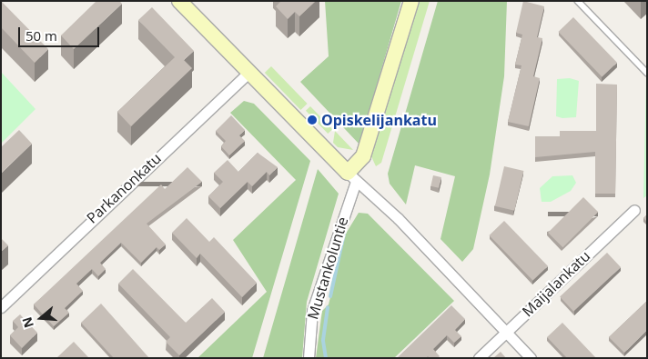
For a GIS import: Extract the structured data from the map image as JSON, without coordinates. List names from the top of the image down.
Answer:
{
  "streets": {
    "street": ["Parkanonkatu", "Mustankoluntie", "Maijalankatu"]
  },
  "places": ["Opiskelijankatu"],
  "scale_bar": "50 m",
  "north": "left"
}
